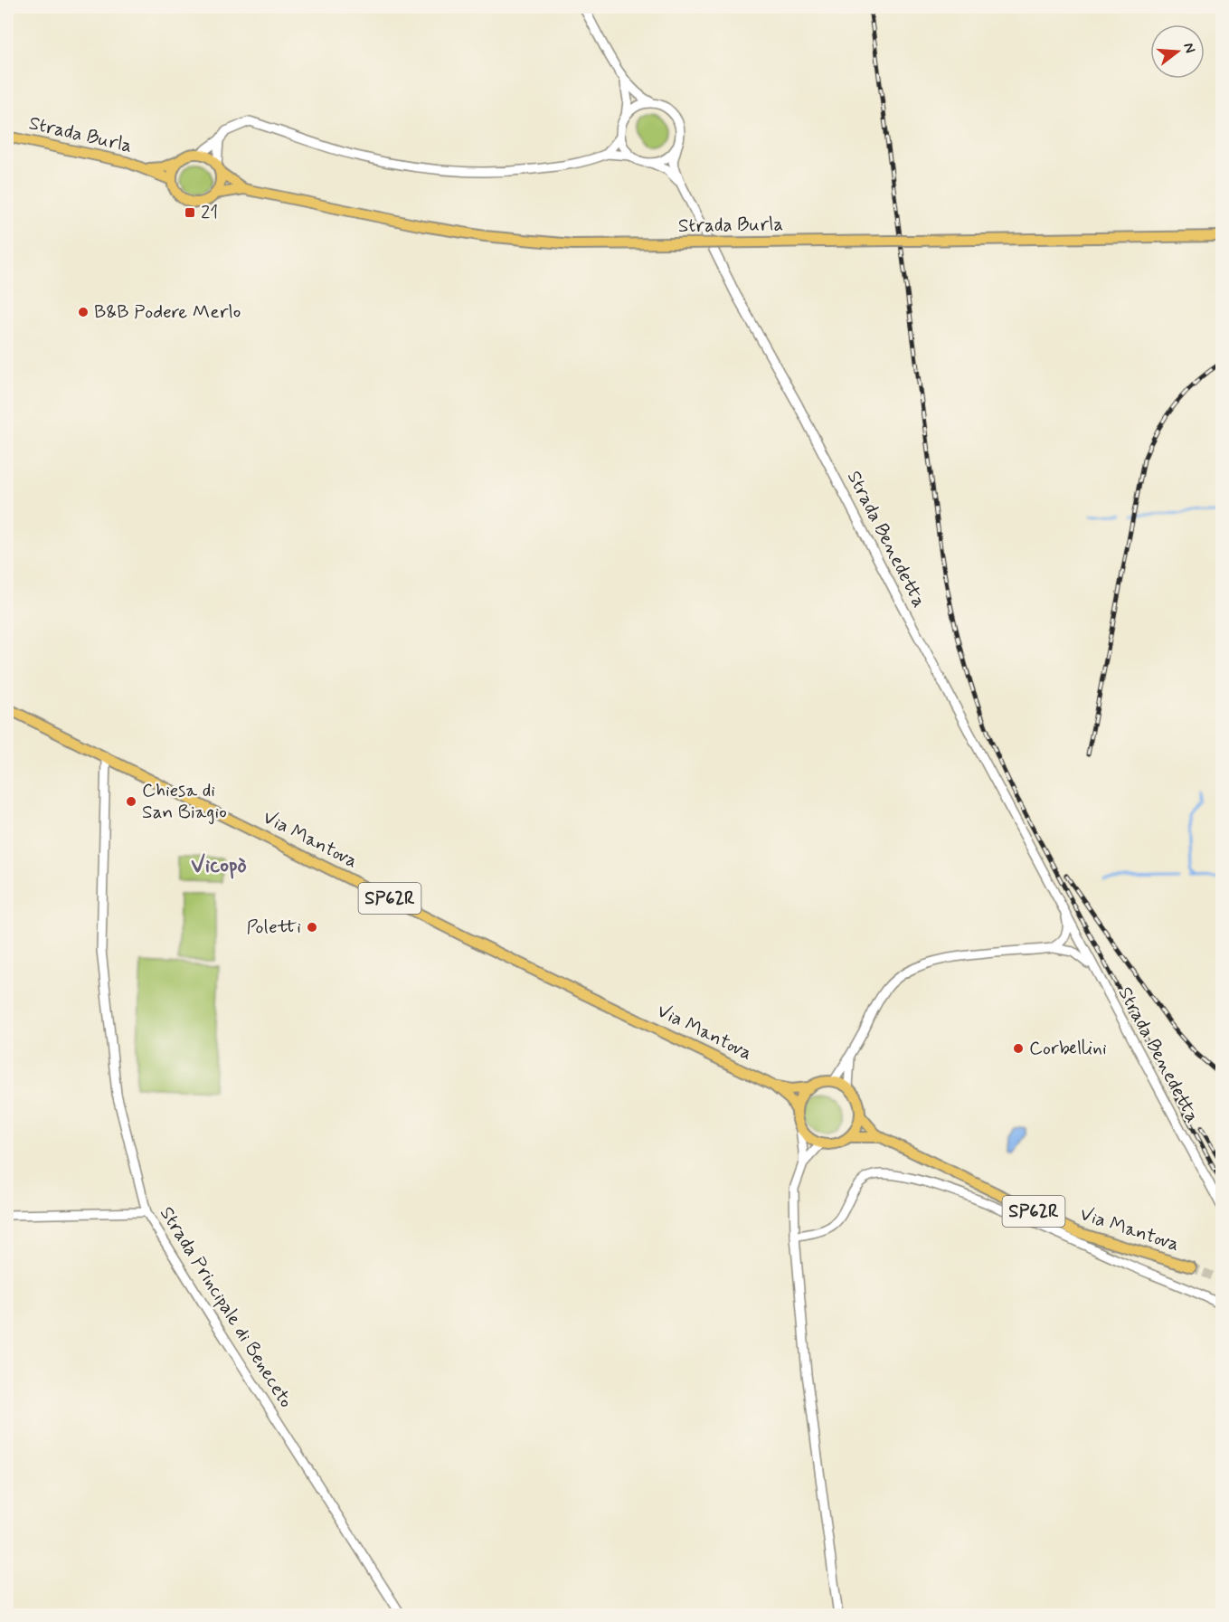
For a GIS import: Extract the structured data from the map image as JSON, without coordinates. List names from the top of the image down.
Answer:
{
  "streets": {
    "main road": ["Strada Burla", "Via Mantova", "SP62R"],
    "street": ["Strada Benedetta", "Strada Principale di Beneceto"]
  },
  "crossings": [
    ["Strada Benedetta", "Via Mantova"],
    ["Via Mantova", "Strada Principale di Beneceto"]
  ],
  "districts": ["Vicopò"],
  "places": {
    "transit": ["21"],
    "other": [
      "B&B Podere Merlo",
      "Chiesa di San Biagio",
      "Poletti",
      "Corbellini"
    ]
  },
  "north": "right"
}
